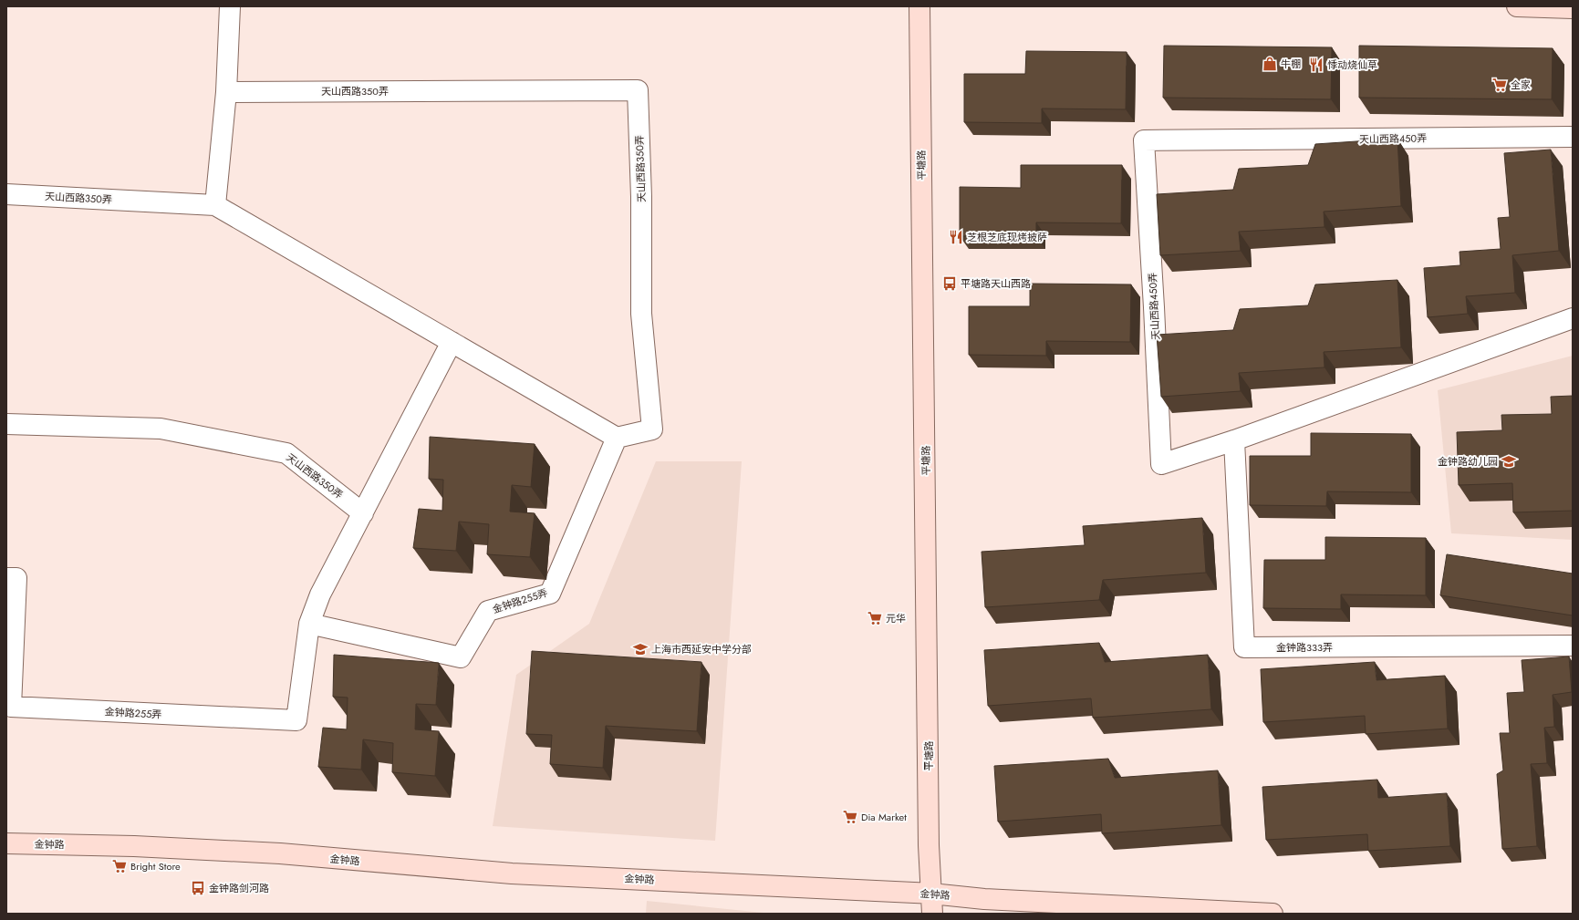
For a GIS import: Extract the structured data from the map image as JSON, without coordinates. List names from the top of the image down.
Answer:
{
  "streets": {
    "street": [
      "天山西路350弄",
      "天山西路450弄",
      "平塘路",
      "金钟路255弄",
      "金钟路333弄",
      "金钟路"
    ]
  },
  "crossings": [
    ["天山西路350弄", "金钟路255弄"],
    ["天山西路450弄", "金钟路333弄"],
    ["平塘路", "金钟路"]
  ],
  "places": {
    "shop": ["牛棚"],
    "restaurant": ["悸动烧仙草", "芝根芝底现烤披萨"],
    "supermarket": [
      "全家",
      "元华",
      "Dia Market",
      "Bright Store"
    ],
    "bus stop": ["平塘路天山西路", "金钟路剑河路"],
    "school or university": ["金钟路幼儿园", "上海市西延安中学分部"]
  }
}
